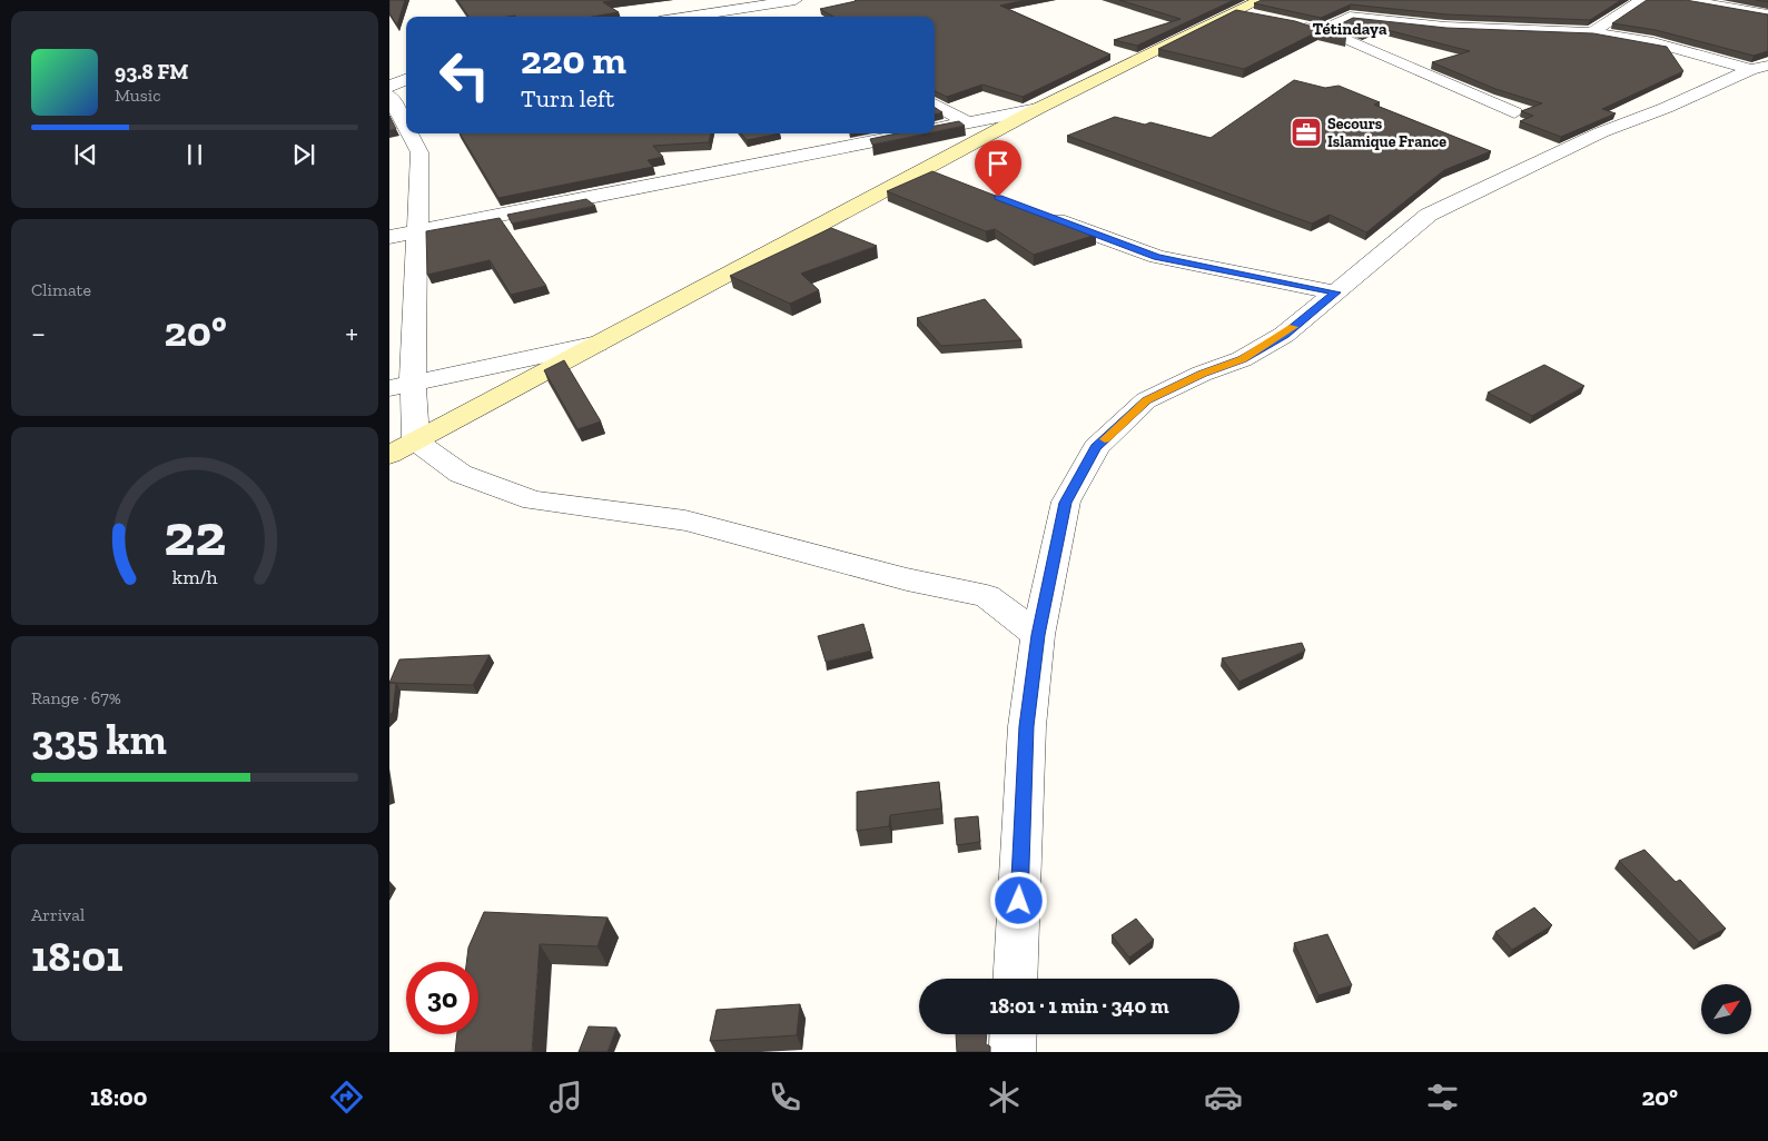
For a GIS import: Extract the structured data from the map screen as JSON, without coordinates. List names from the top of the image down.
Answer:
{
  "districts": ["Tétindaya"],
  "places": {
    "office": ["Secours Islamique France"]
  },
  "north": "top right",
  "page": {
    "turn": ["220 m", "Turn left"],
    "song": ["93.8 FM", "Music"],
    "tile": [
      "Climate",
      ["Range · 67%", "335 km"],
      ["Arrival", "18:01"]
    ],
    "heat": ["−", "20°", "+"],
    "limit": "30",
    "trip": "18:01 · 1 min · 340 m",
    "tabs": ["18:00", "20°"],
    "gauge": ["22", "km/h"]
  }
}
